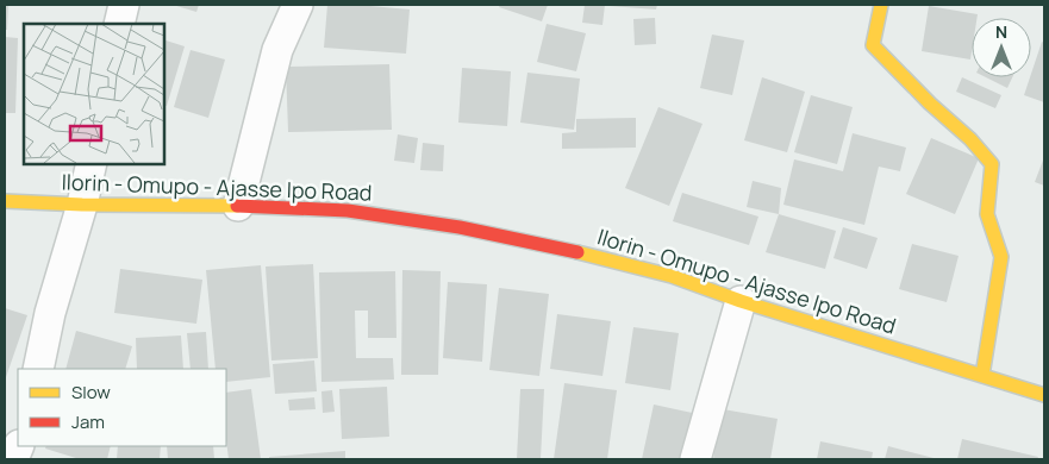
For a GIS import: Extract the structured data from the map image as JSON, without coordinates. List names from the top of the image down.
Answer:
{
  "streets": {
    "main road": ["Ilorin - Omupo - Ajasse Ipo Road"]
  },
  "legend": ["Slow", "Jam"],
  "north": "top"
}
